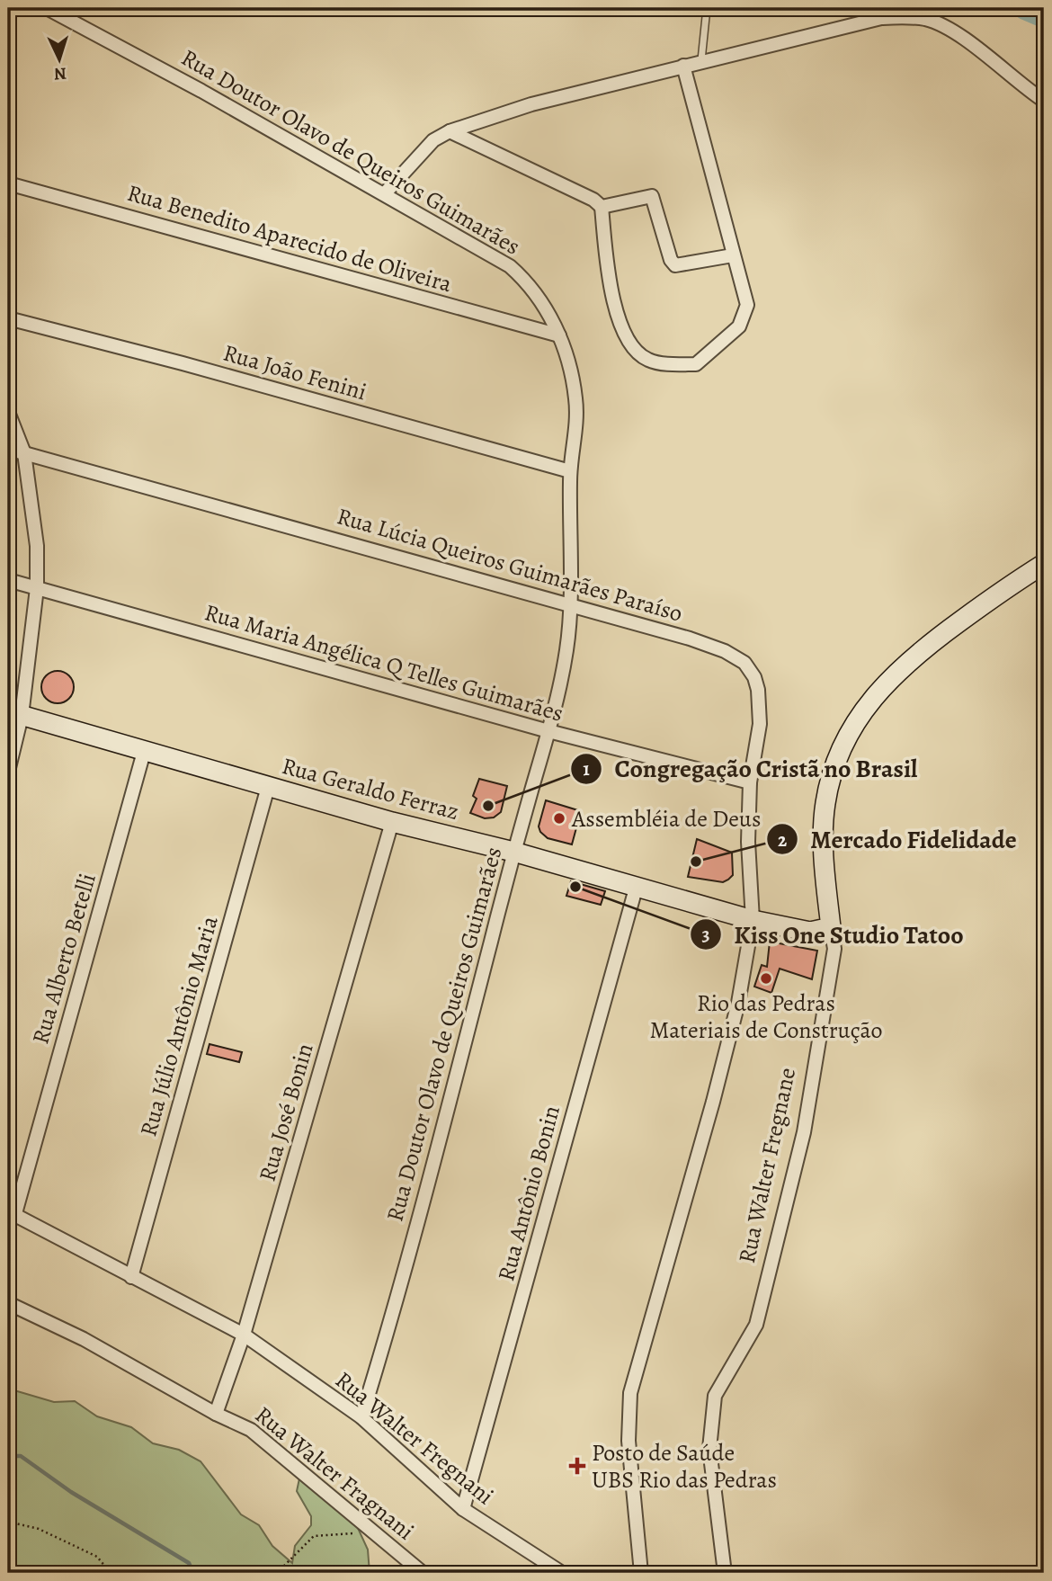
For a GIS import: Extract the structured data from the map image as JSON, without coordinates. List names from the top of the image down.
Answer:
{
  "streets": {
    "street": [
      "Rua Doutor Olavo de Queiros Guimarães",
      "Rua Benedito Aparecido de Oliveira",
      "Rua João Fenini",
      "Rua Lúcia Queiros Guimarães Paraíso",
      "Rua Maria Angélica Q Telles Guimarães",
      "Rua Geraldo Ferraz",
      "Rua Alberto Betelli",
      "Rua Júlio Antônio Maria",
      "Rua José Bonin",
      "Rua Walter Fregnane",
      "Rua Antônio Bonin",
      "Rua Walter Fregnani",
      "Rua Walter Fragnani"
    ]
  },
  "crossings": [
    ["Rua Doutor Olavo de Queiros Guimarães", "Rua Benedito Aparecido de Oliveira"],
    ["Rua Doutor Olavo de Queiros Guimarães", "Rua João Fenini"],
    ["Rua Doutor Olavo de Queiros Guimarães", "Rua Lúcia Queiros Guimarães Paraíso"],
    ["Rua Doutor Olavo de Queiros Guimarães", "Rua Maria Angélica Q Telles Guimarães"],
    ["Rua Doutor Olavo de Queiros Guimarães", "Rua Geraldo Ferraz"],
    ["Rua Doutor Olavo de Queiros Guimarães", "Rua Walter Fregnani"],
    ["Rua Lúcia Queiros Guimarães Paraíso", "Rua Maria Angélica Q Telles Guimarães"],
    ["Rua Lúcia Queiros Guimarães Paraíso", "Rua Geraldo Ferraz"],
    ["Rua Geraldo Ferraz", "Rua Alberto Betelli"],
    ["Rua Geraldo Ferraz", "Rua Júlio Antônio Maria"],
    ["Rua Geraldo Ferraz", "Rua José Bonin"],
    ["Rua Geraldo Ferraz", "Rua Walter Fregnane"],
    ["Rua Geraldo Ferraz", "Rua Antônio Bonin"],
    ["Rua Alberto Betelli", "Rua Walter Fregnani"],
    ["Rua Júlio Antônio Maria", "Rua Walter Fregnani"],
    ["Rua José Bonin", "Rua Walter Fregnani"],
    ["Rua José Bonin", "Rua Walter Fragnani"],
    ["Rua Antônio Bonin", "Rua Walter Fregnani"]
  ],
  "places": {
    "other": [
      "Congregação Cristã no Brasil",
      "Assembléia de Deus",
      "Mercado Fidelidade",
      "Kiss One Studio Tatoo",
      "Rio das Pedras Materiais de Construção"
    ],
    "health": ["Posto de Saúde UBS Rio das Pedras"]
  },
  "north": "bottom"
}
